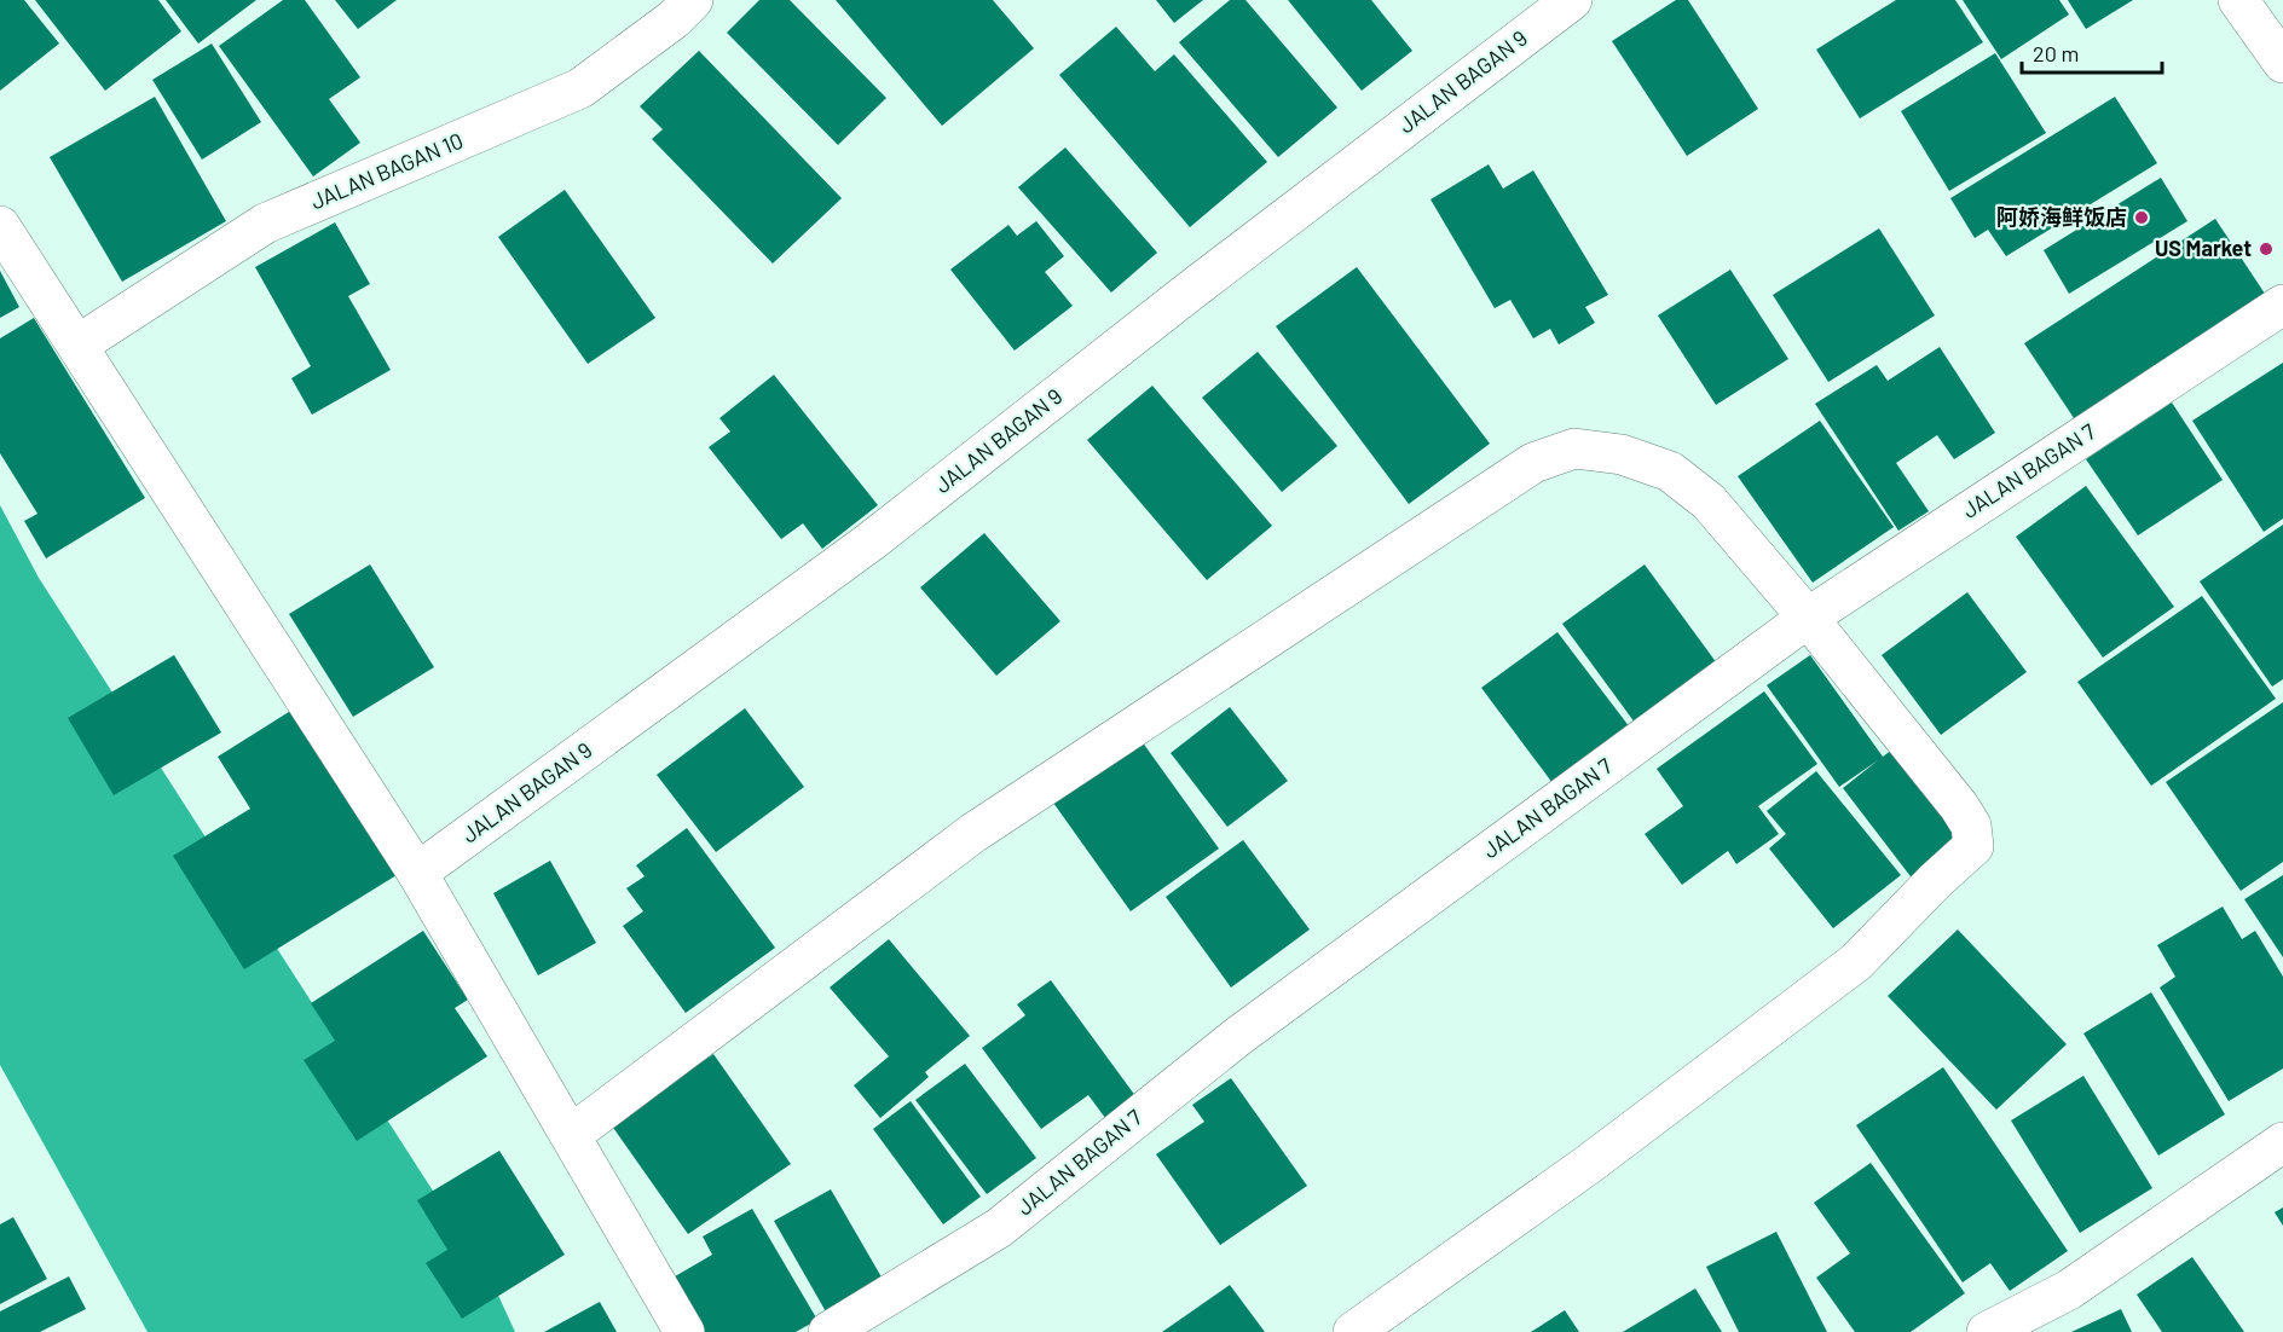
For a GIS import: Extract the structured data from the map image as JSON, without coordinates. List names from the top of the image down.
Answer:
{
  "streets": {
    "street": ["JALAN BAGAN 9", "JALAN BAGAN 10", "JALAN BAGAN 7"]
  },
  "places": ["阿娇海鲜饭店", "US Market"],
  "scale_bar": "20 m"
}
